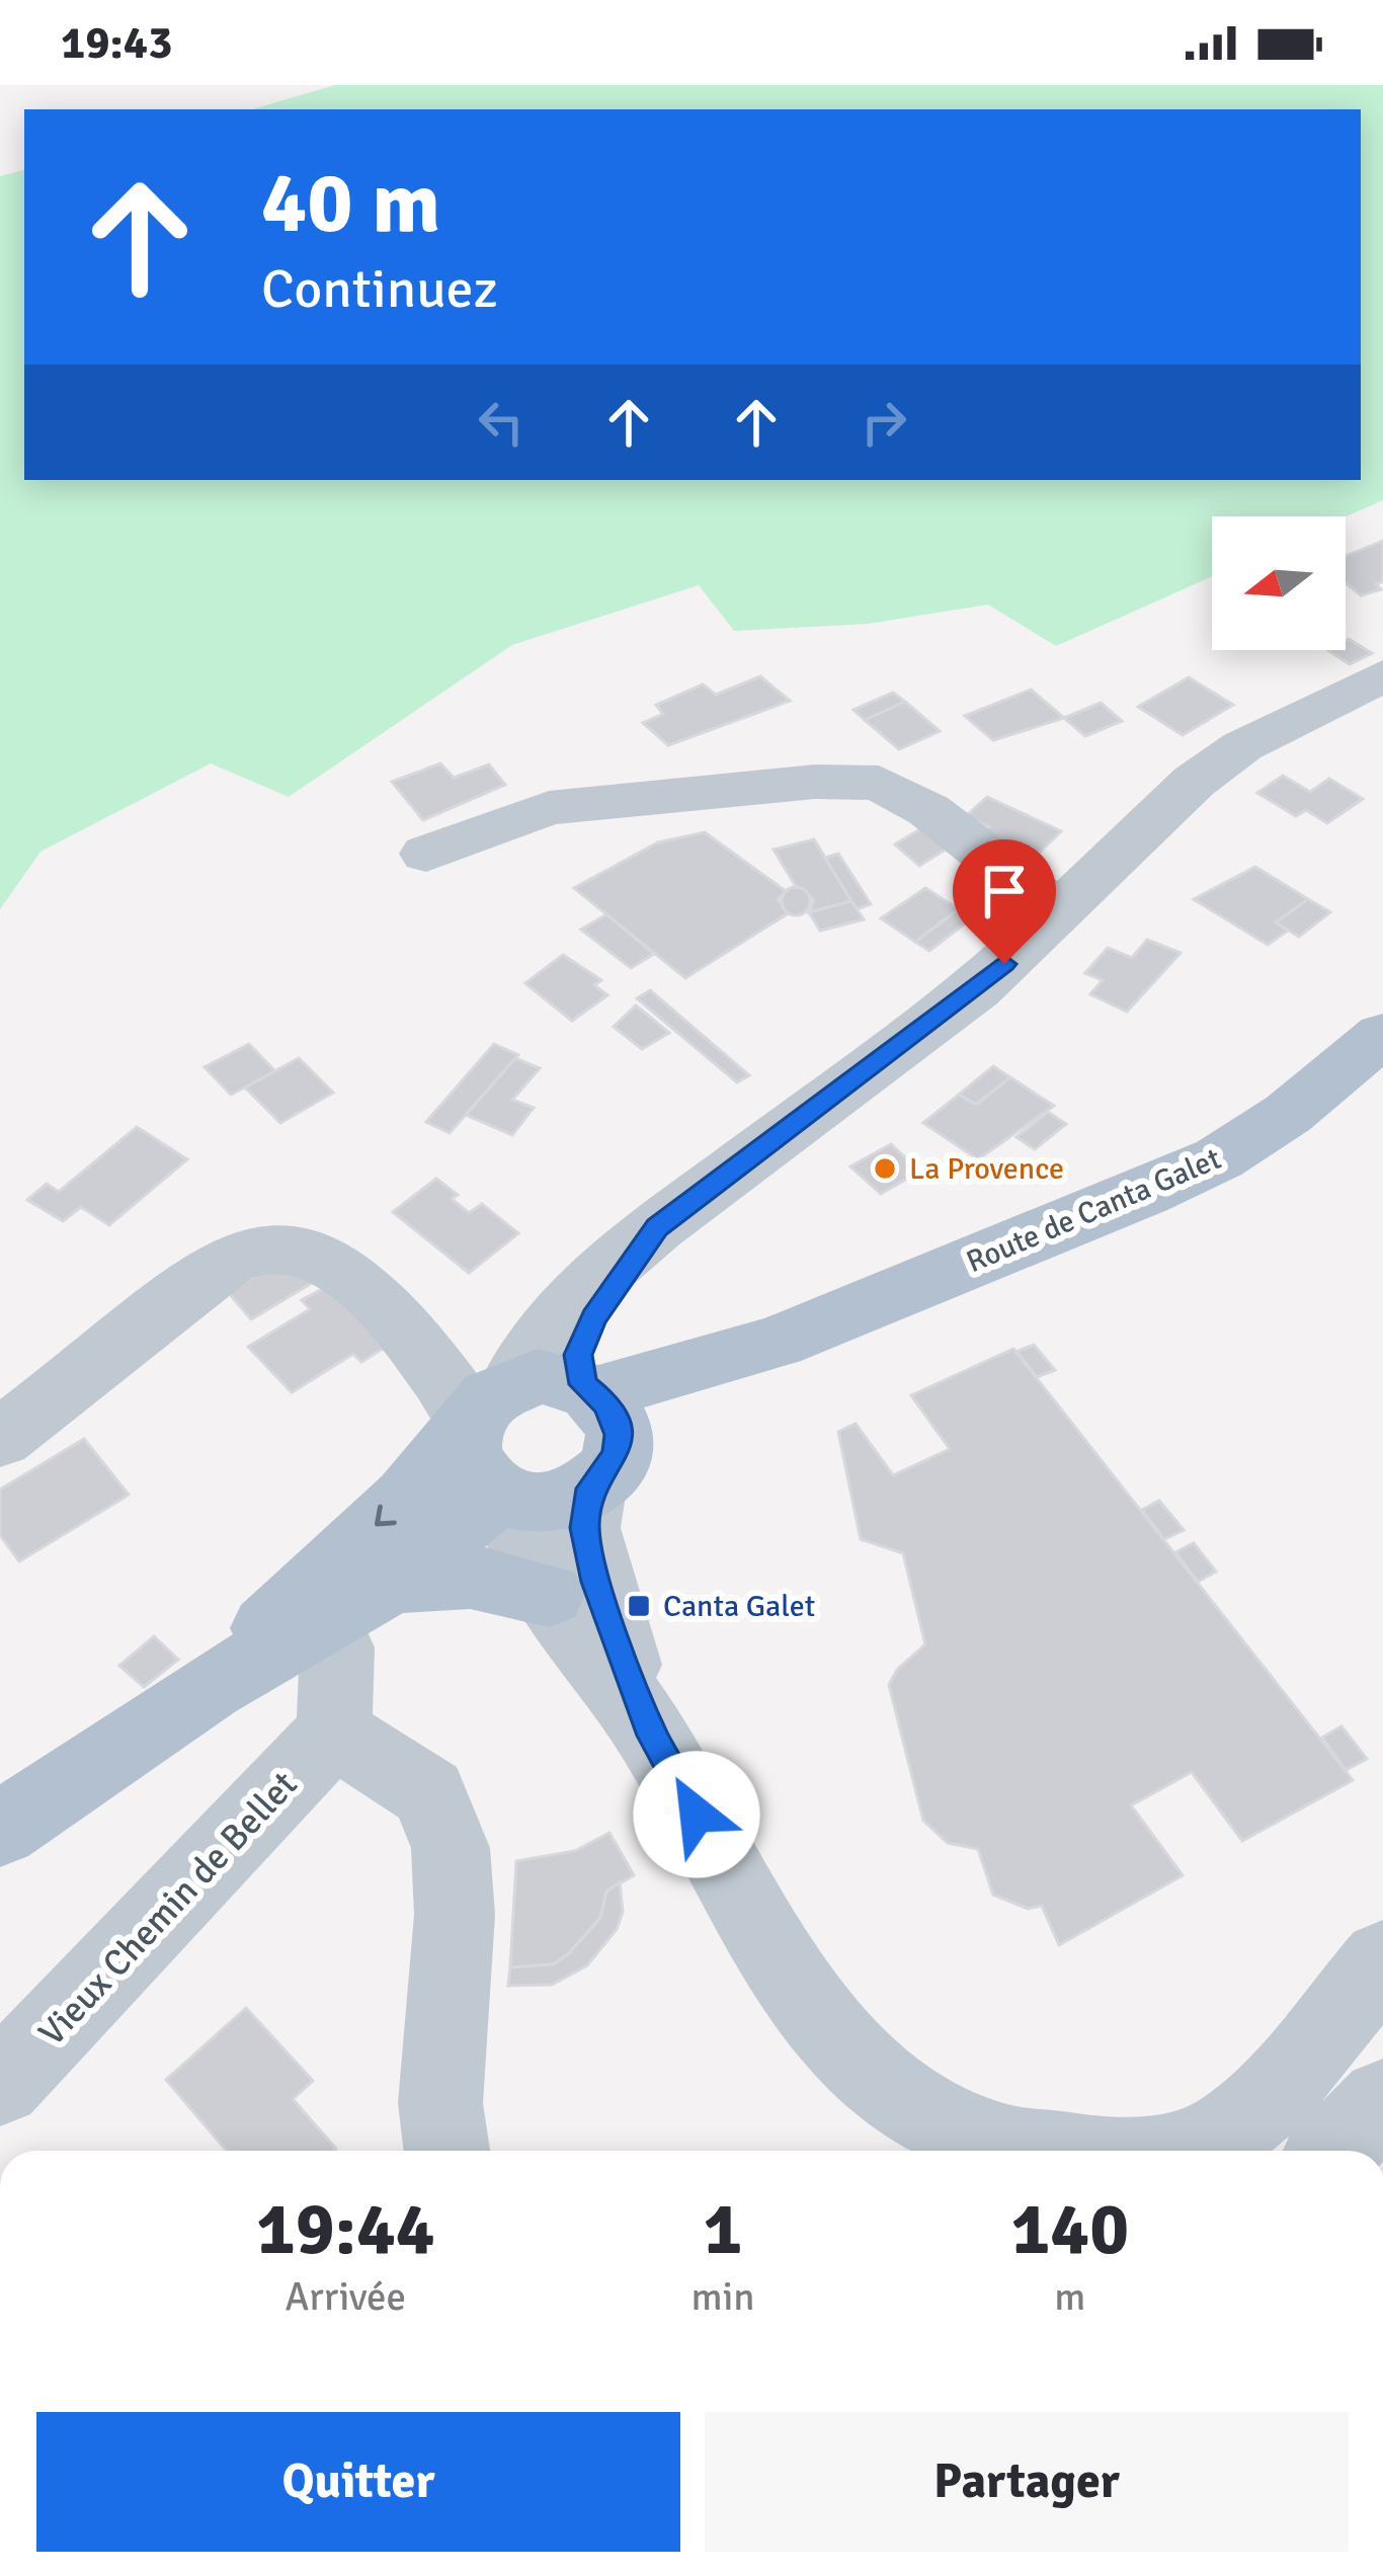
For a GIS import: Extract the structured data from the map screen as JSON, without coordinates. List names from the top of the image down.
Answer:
{
  "streets": {
    "main road": ["Route de Canta Galet"],
    "street": ["Vieux Chemin de Bellet"]
  },
  "places": {
    "other": ["La Provence"],
    "transit": ["Canta Galet"]
  },
  "north": "left",
  "page": {
    "status": "19:43",
    "turn": ["40 m", "Continuez"],
    "eta": [
      "19:44",
      "Arrivée",
      "1",
      "min",
      "140",
      "m"
    ],
    "buttons": ["Quitter", "Partager"]
  }
}
